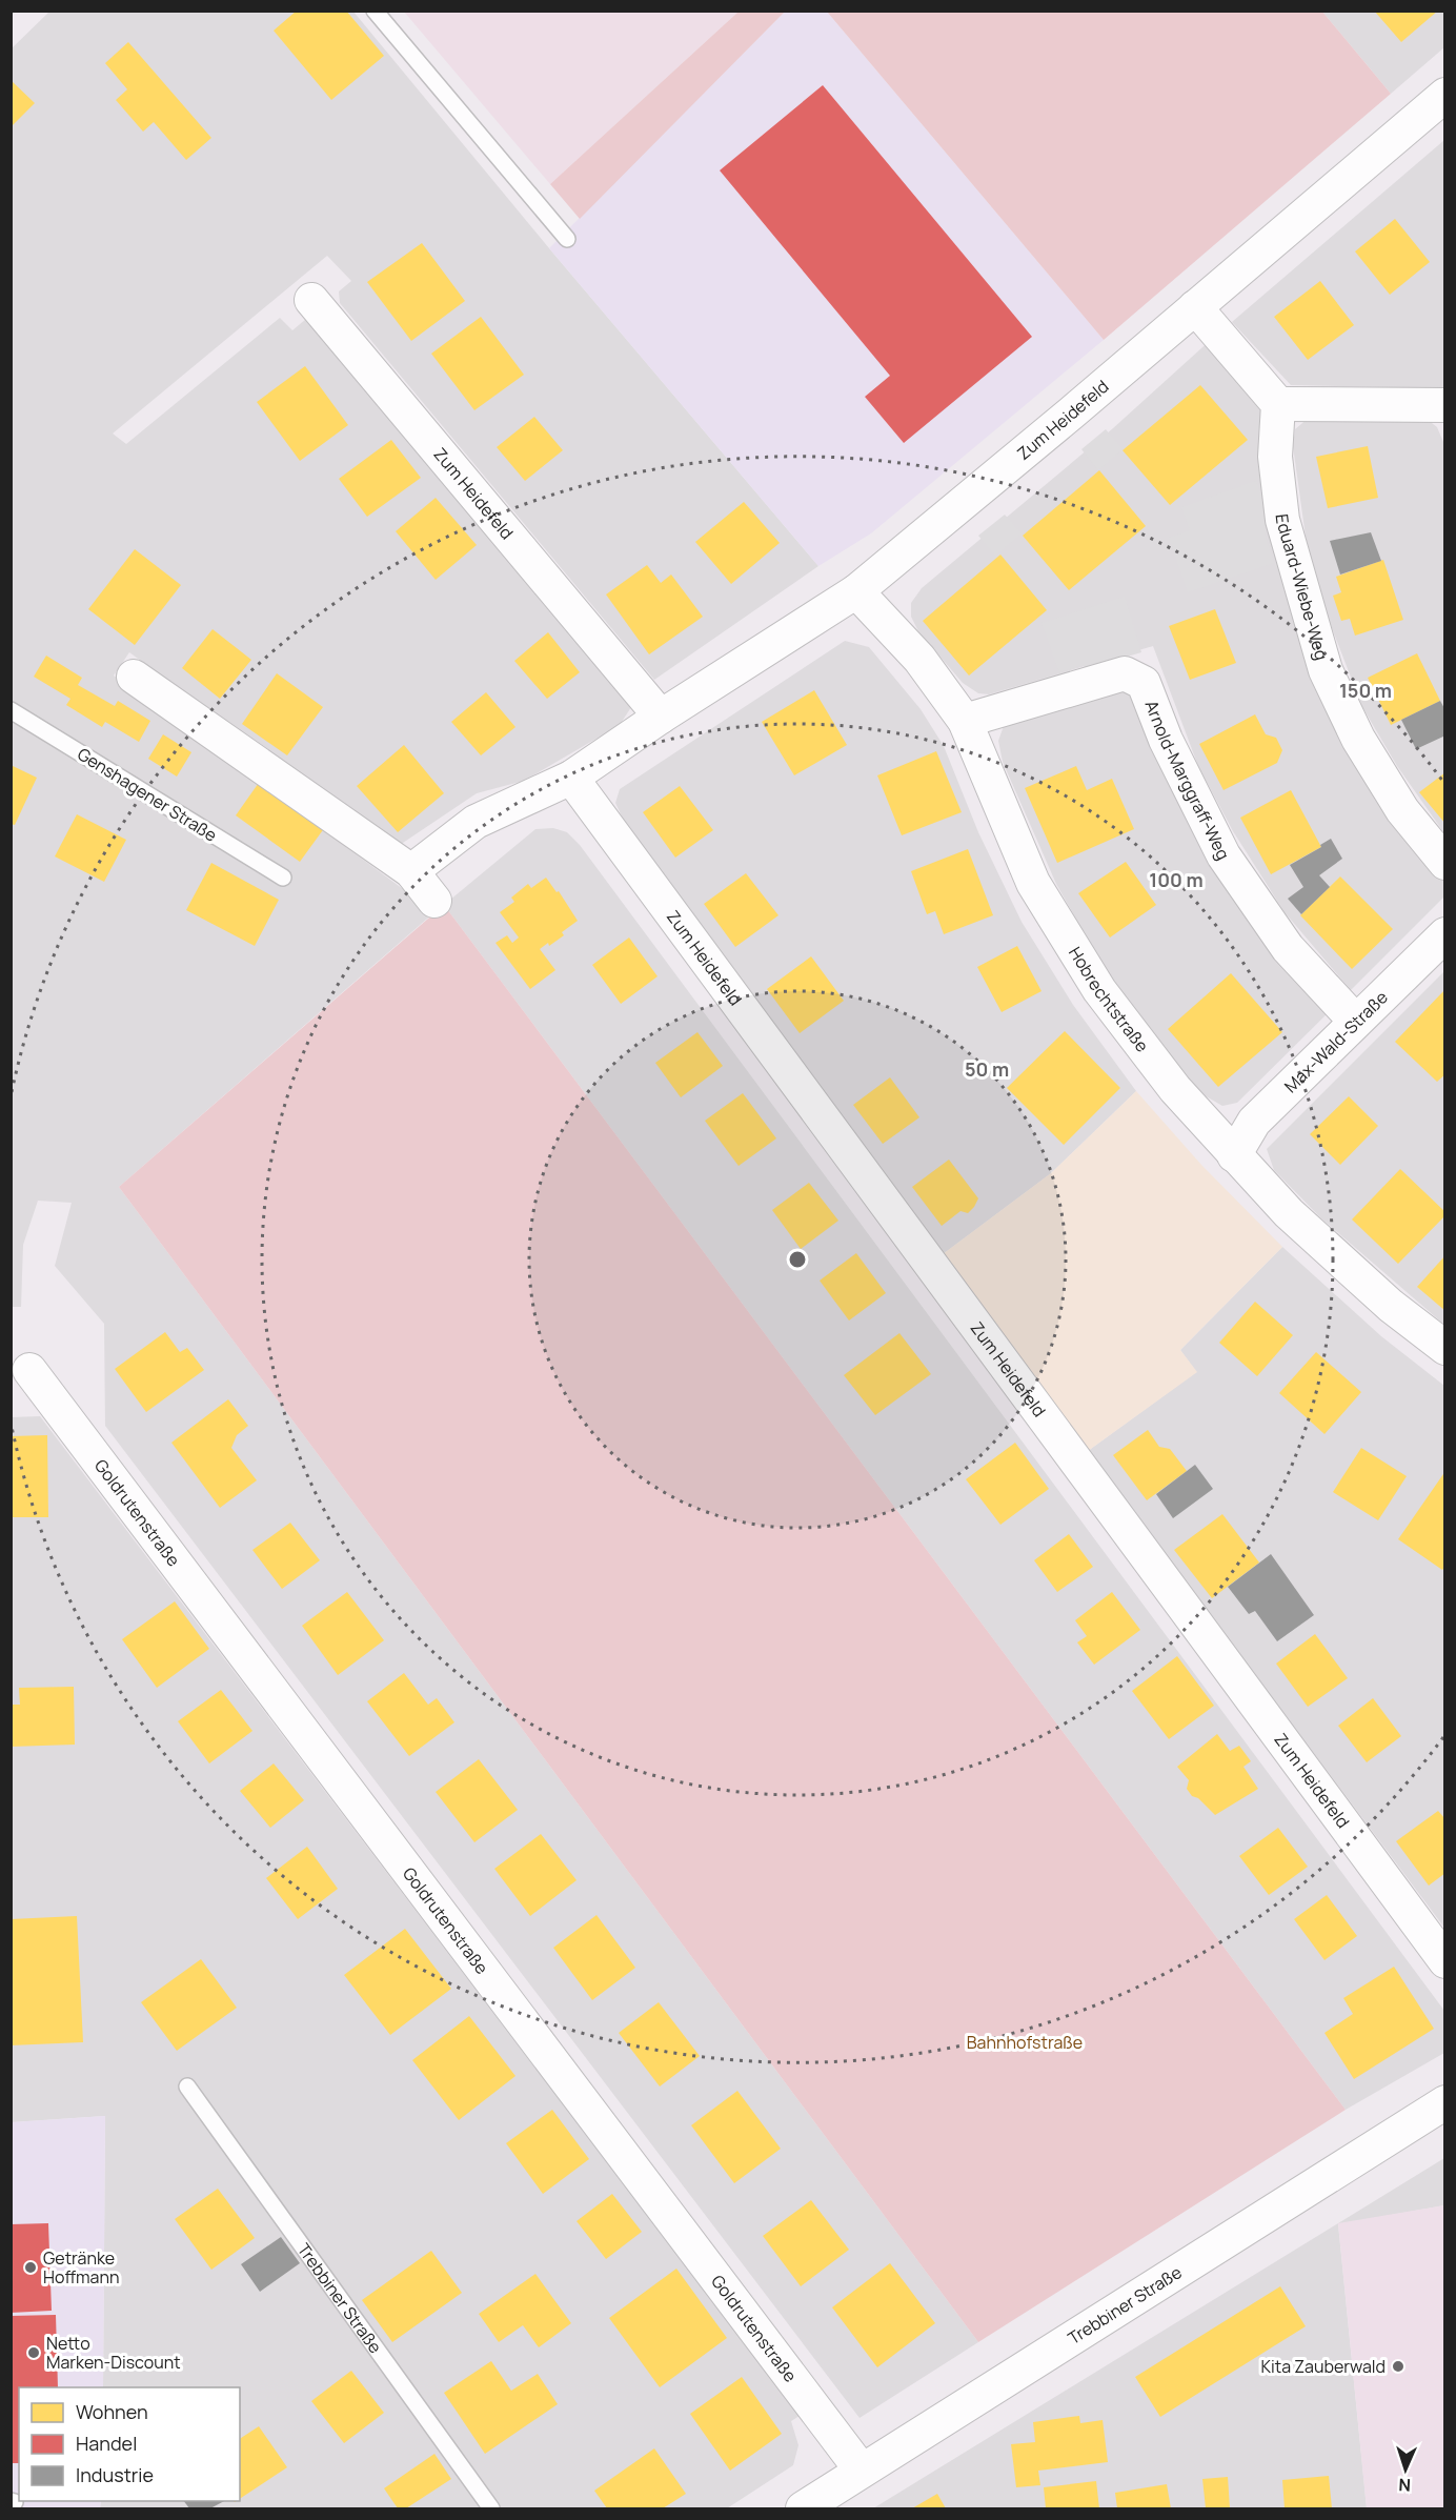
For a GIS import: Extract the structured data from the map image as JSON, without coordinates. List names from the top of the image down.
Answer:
{
  "streets": {
    "street": [
      "Zum Heidefeld",
      "Eduard-Wiebe-Weg",
      "Arnold-Marggraff-Weg",
      "Hobrechtstraße",
      "Max-Wald-Straße",
      "Goldrutenstraße",
      "Trebbiner Straße"
    ],
    "lane": ["Genshagener Straße"]
  },
  "crossings": [
    ["Zum Heidefeld", "Hobrechtstraße"],
    ["Arnold-Marggraff-Weg", "Hobrechtstraße"],
    ["Arnold-Marggraff-Weg", "Max-Wald-Straße"],
    ["Hobrechtstraße", "Max-Wald-Straße"],
    ["Goldrutenstraße", "Trebbiner Straße"]
  ],
  "parks": ["Bahnhofstraße"],
  "places": ["Getränke Hoffmann", "Netto Marken-Discount", "Kita Zauberwald"],
  "legend": ["Wohnen", "Handel", "Industrie"],
  "north": "bottom",
  "rings": ["150 m", "100 m", "50 m"]
}
